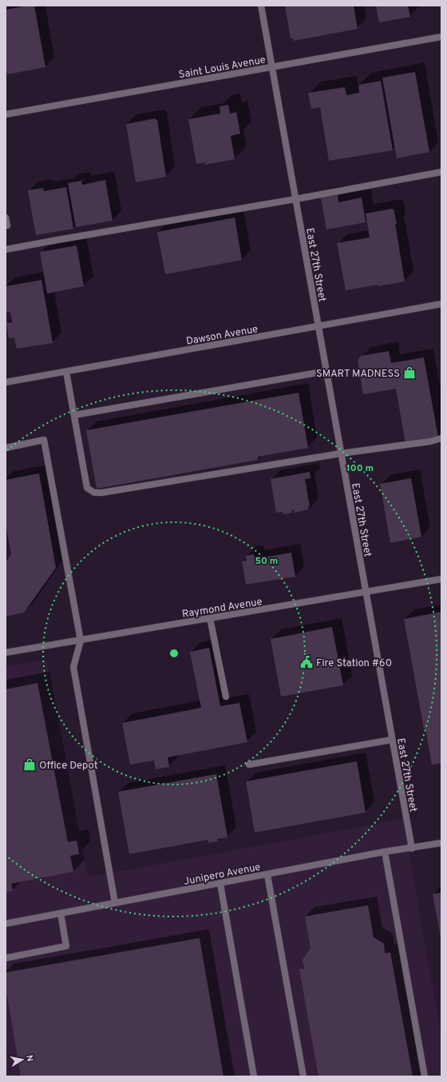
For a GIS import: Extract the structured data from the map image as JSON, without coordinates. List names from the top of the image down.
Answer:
{
  "streets": {
    "street": [
      "Saint Louis Avenue",
      "East 27th Street",
      "Dawson Avenue",
      "Raymond Avenue",
      "Junipero Avenue"
    ]
  },
  "crossings": [
    ["Saint Louis Avenue", "East 27th Street"],
    ["East 27th Street", "Dawson Avenue"],
    ["East 27th Street", "Raymond Avenue"],
    ["East 27th Street", "Junipero Avenue"]
  ],
  "places": {
    "shop": ["SMART MADNESS", "Office Depot"],
    "public building": ["Fire Station #60"]
  },
  "north": "right",
  "rings": ["100 m", "50 m"]
}
